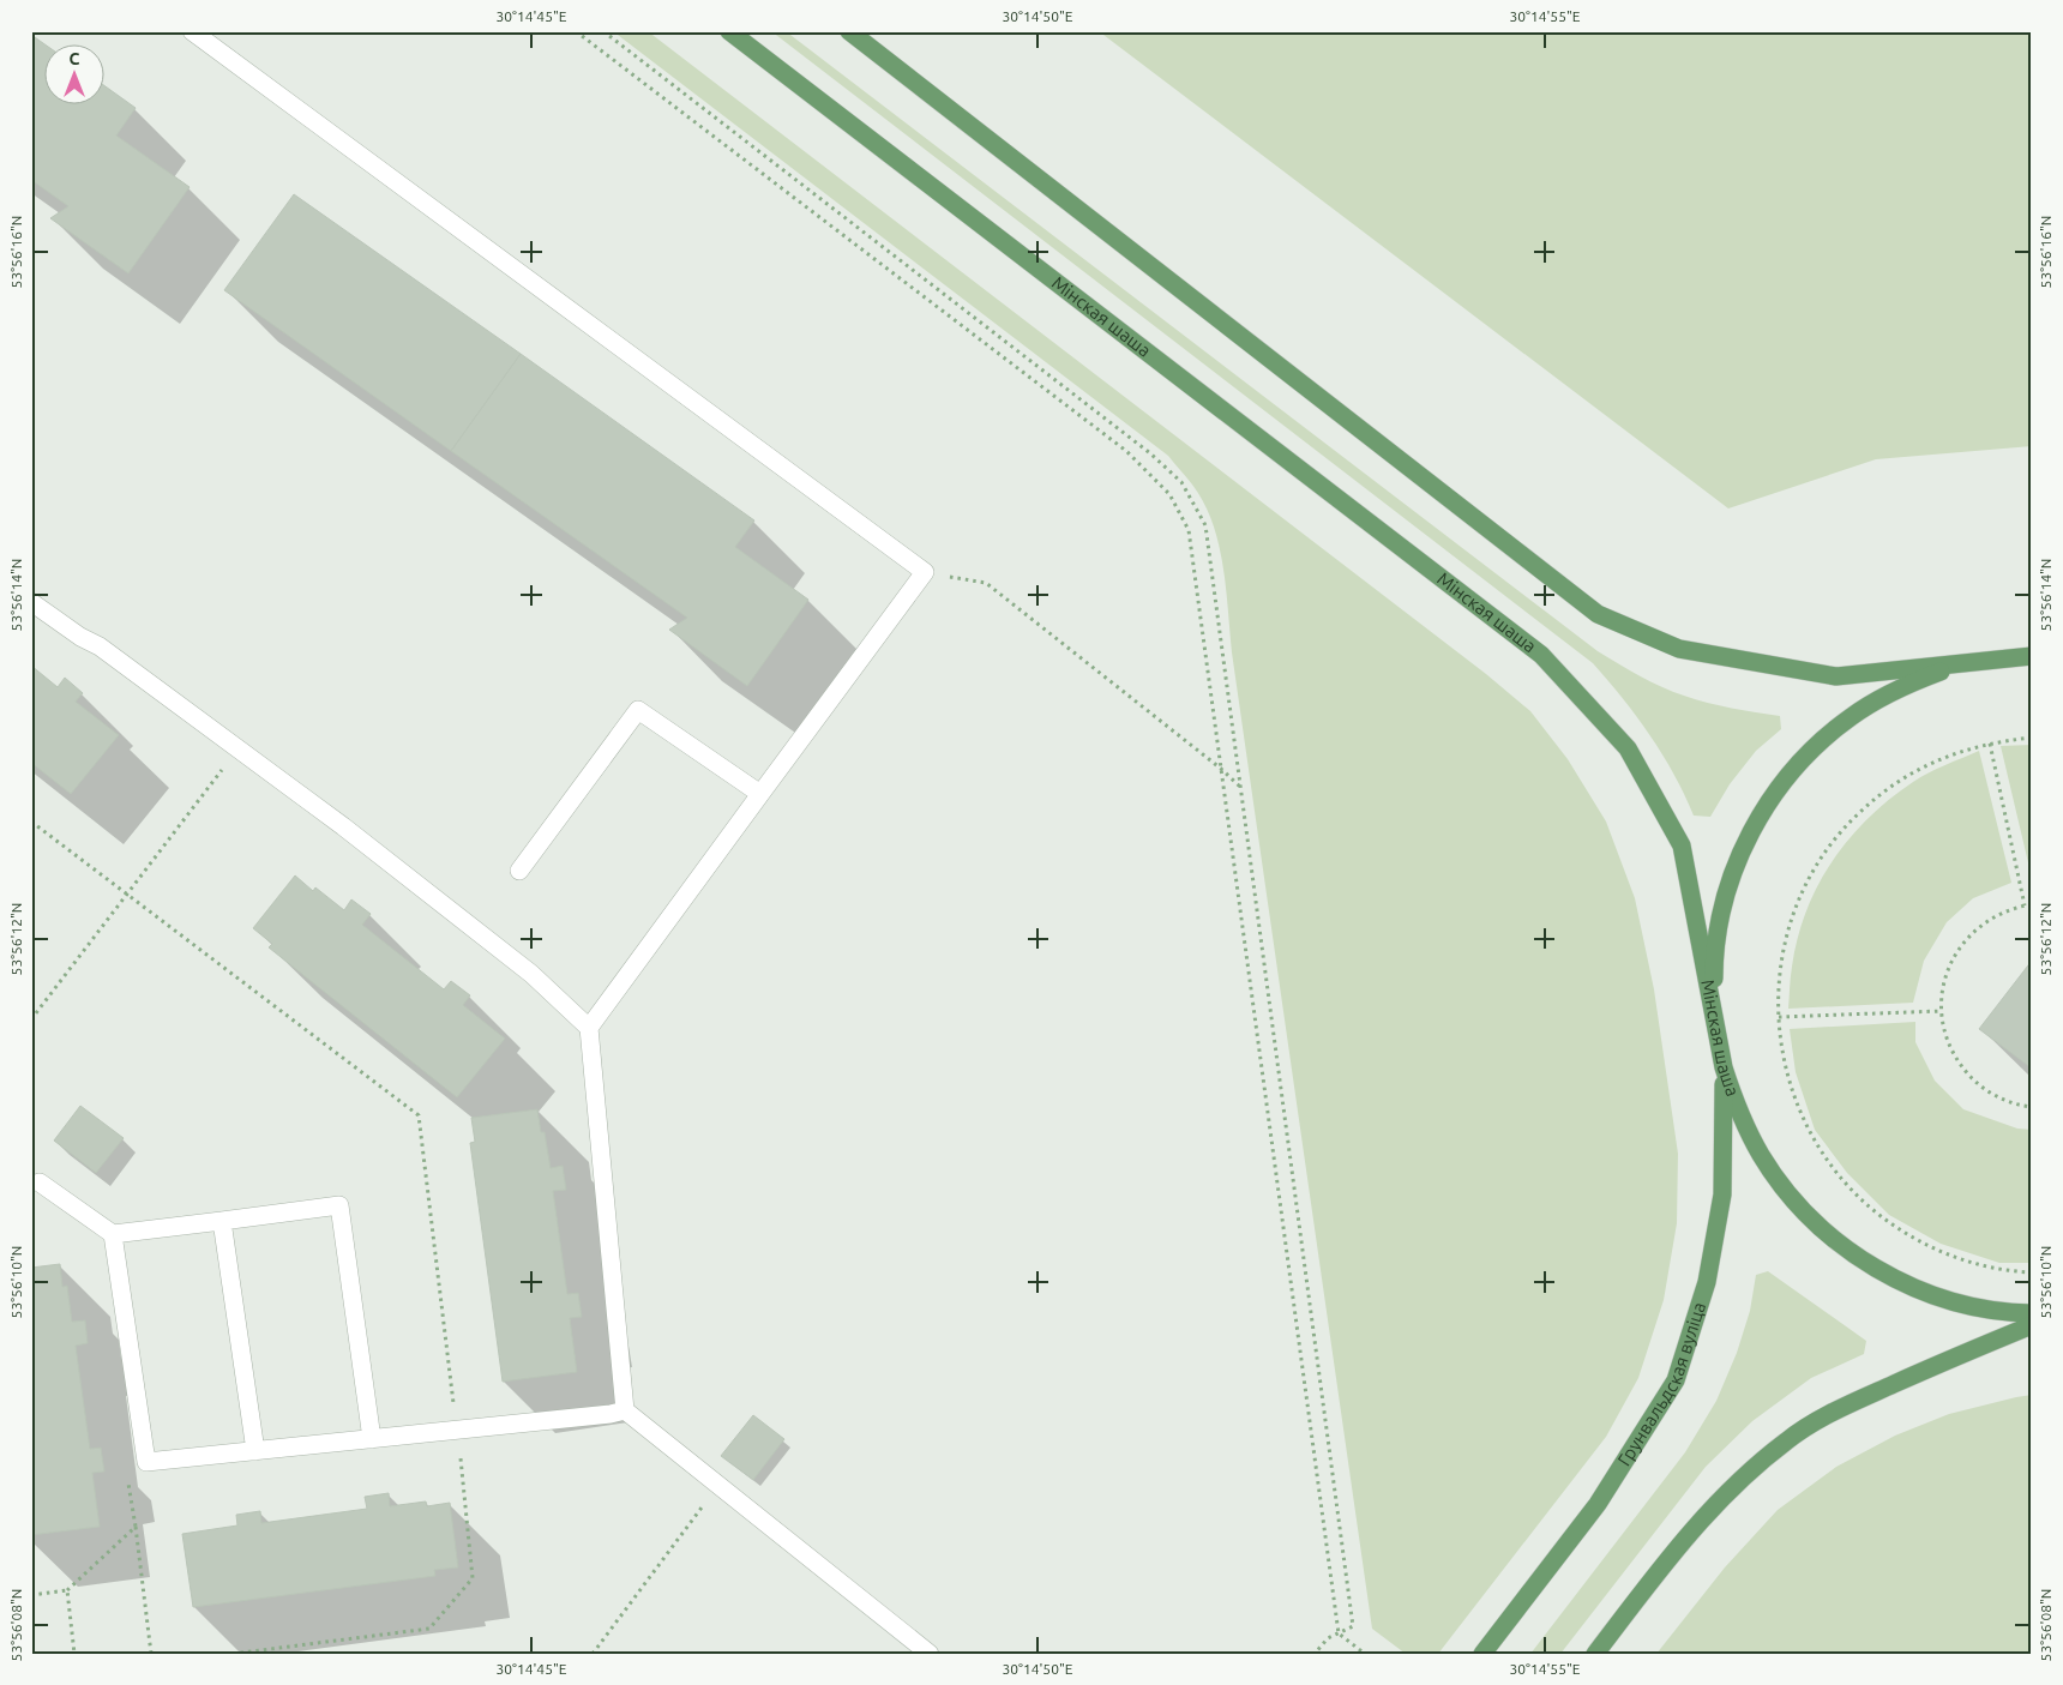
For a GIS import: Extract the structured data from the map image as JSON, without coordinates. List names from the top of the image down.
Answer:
{
  "streets": {
    "main road": ["Мінская шаша", "Грунвальдская вуліца"]
  },
  "crossings": [
    ["Мінская шаша", "Грунвальдская вуліца"]
  ],
  "north": "top",
  "coordinates": [
    "30°14'45\"E",
    "30°14'50\"E",
    "30°14'55\"E",
    "53°56'16\"N",
    "53°56'14\"N",
    "53°56'12\"N",
    "53°56'10\"N",
    "53°56'08\"N"
  ]
}
